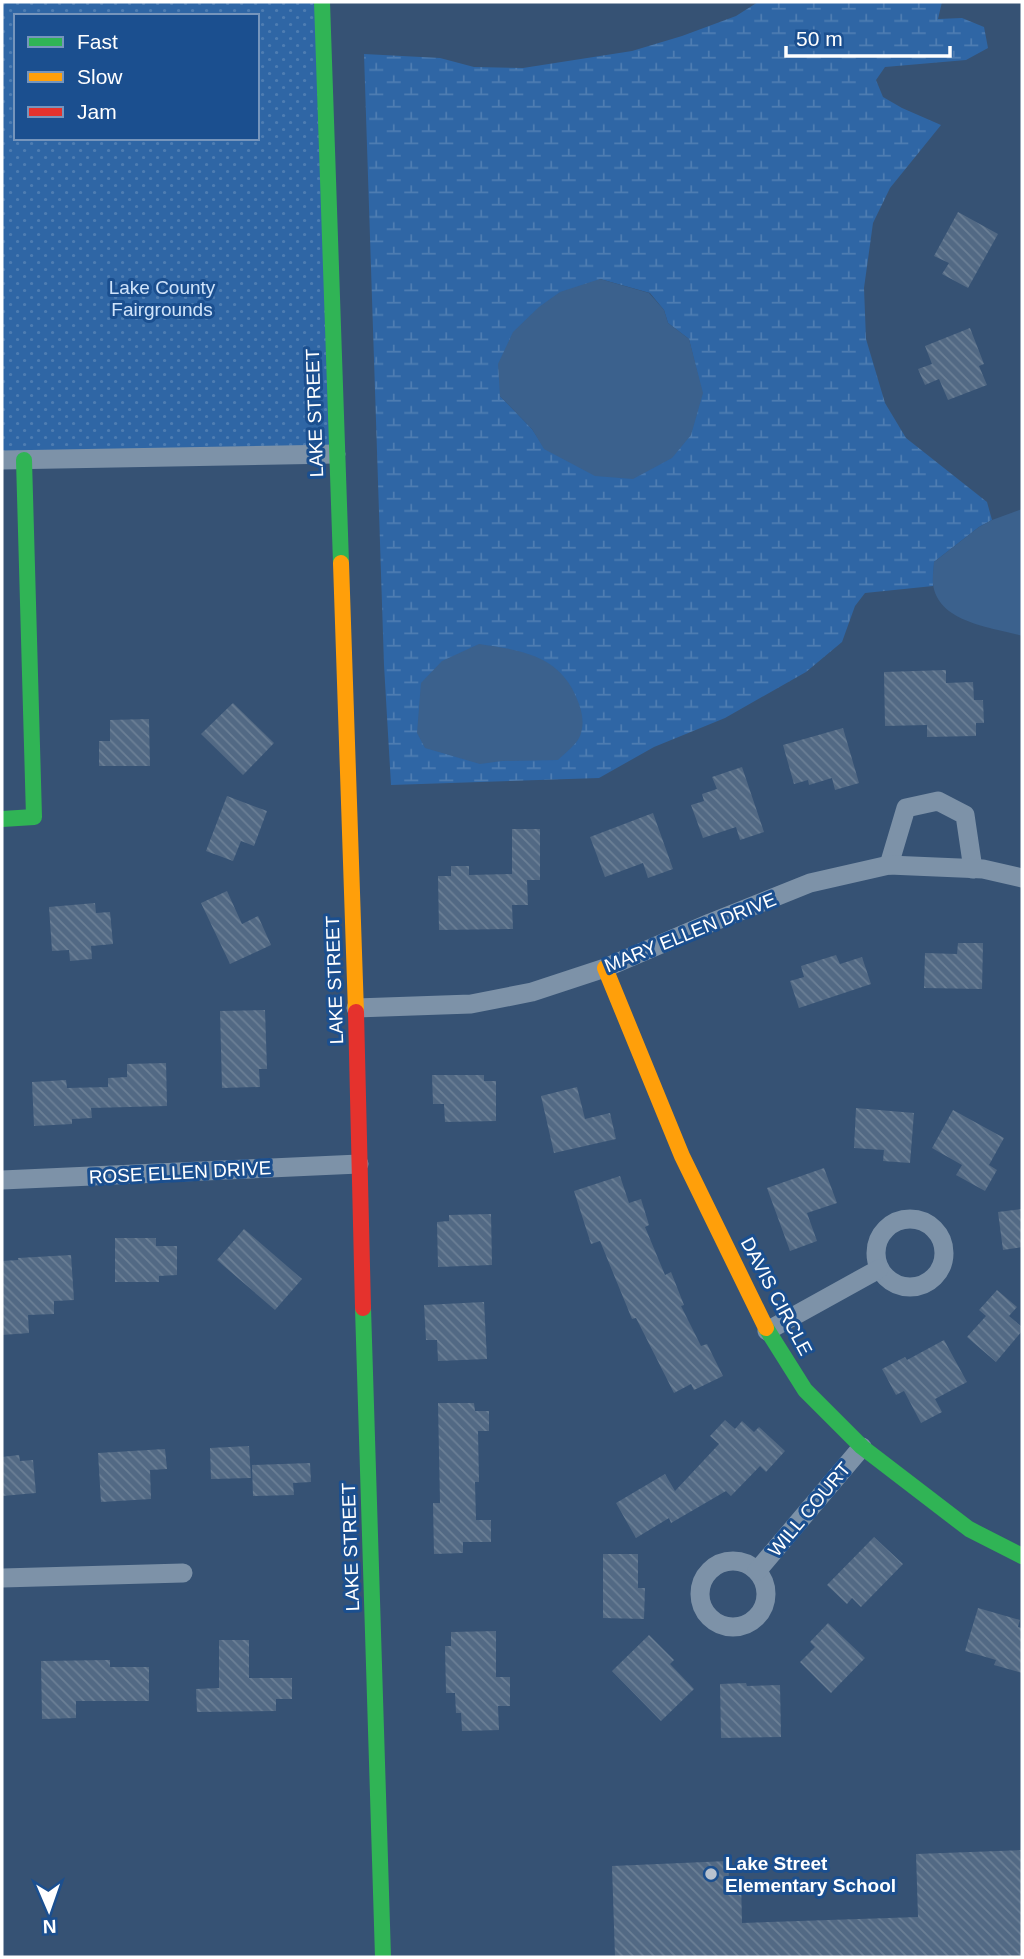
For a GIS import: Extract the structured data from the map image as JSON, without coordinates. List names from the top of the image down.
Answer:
{
  "streets": {
    "street": [
      "LAKE STREET",
      "MARY ELLEN DRIVE",
      "ROSE ELLEN DRIVE",
      "DAVIS CIRCLE",
      "WILL COURT"
    ]
  },
  "crossings": [
    ["LAKE STREET", "MARY ELLEN DRIVE"],
    ["LAKE STREET", "ROSE ELLEN DRIVE"],
    ["MARY ELLEN DRIVE", "DAVIS CIRCLE"],
    ["DAVIS CIRCLE", "WILL COURT"]
  ],
  "parks": ["Lake County Fairgrounds"],
  "places": ["Lake Street Elementary School"],
  "legend": ["Fast", "Slow", "Jam"],
  "scale_bar": "50 m",
  "north": "bottom"
}
